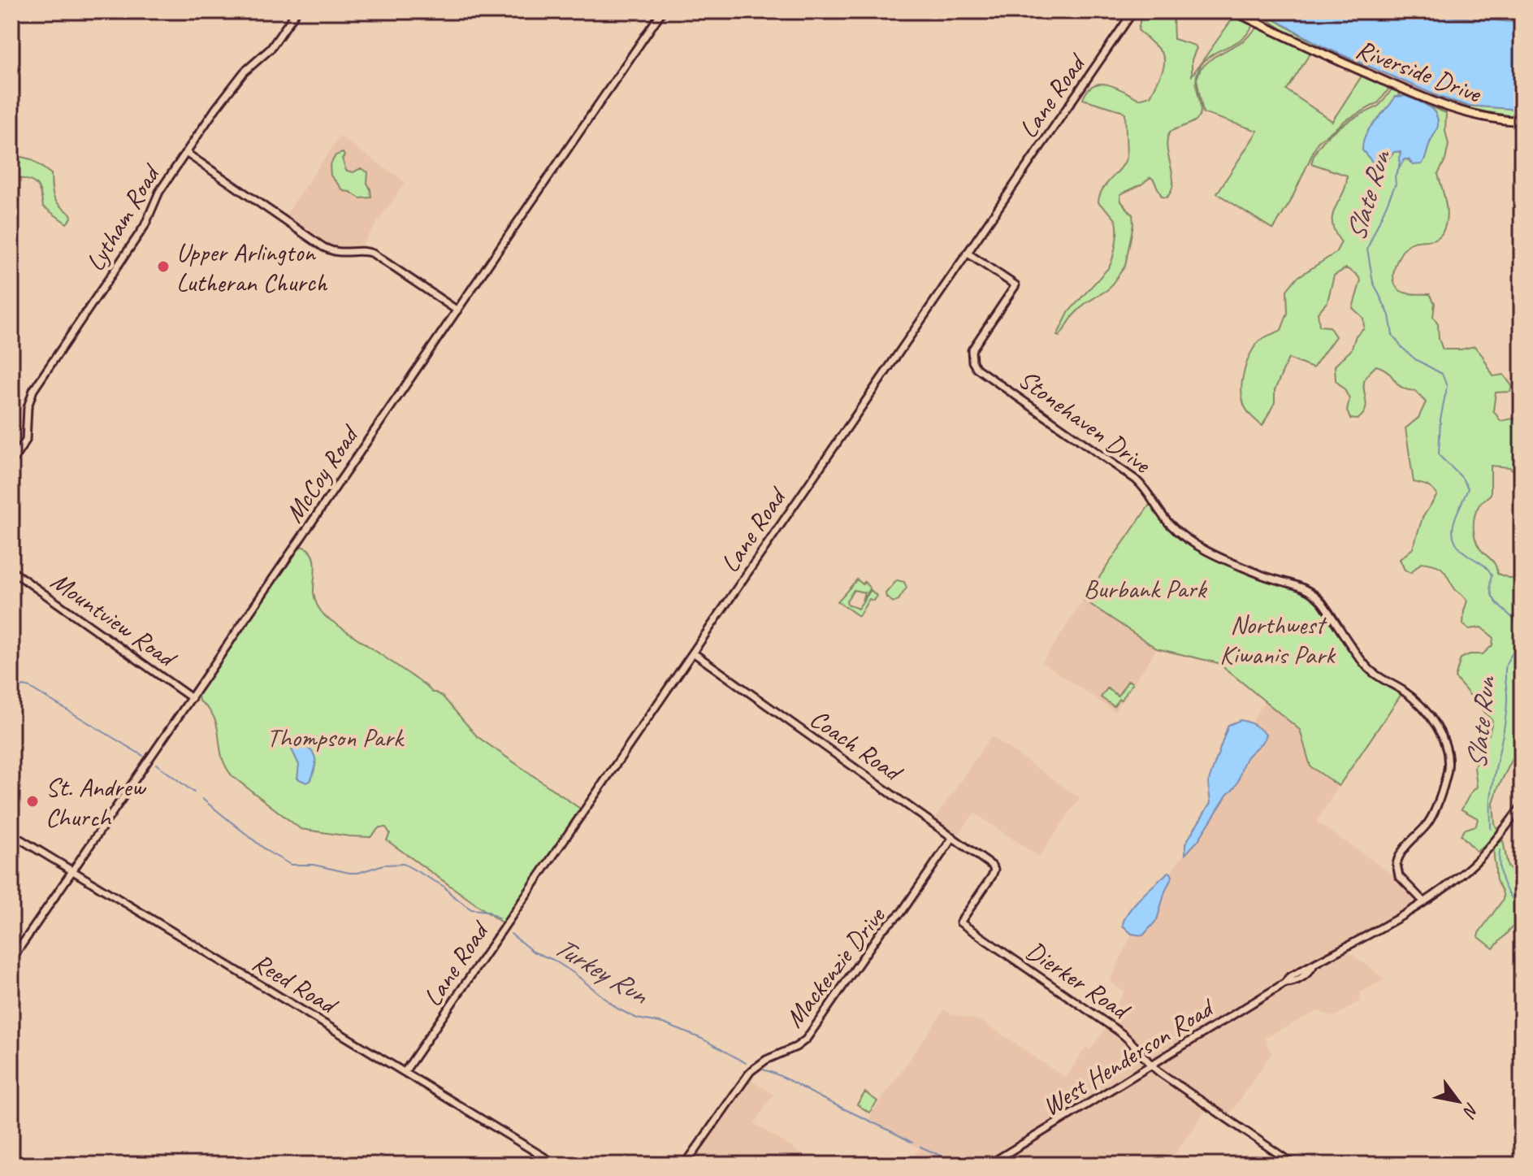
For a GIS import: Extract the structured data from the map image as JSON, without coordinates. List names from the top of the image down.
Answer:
{
  "streets": {
    "main road": ["Riverside Drive"],
    "street": [
      "Lane Road",
      "Lytham Road",
      "Stonehaven Drive",
      "McCoy Road",
      "Mountview Road",
      "Coach Road",
      "Mackenzie Drive",
      "Dierker Road",
      "Reed Road",
      "West Henderson Road"
    ]
  },
  "crossings": [
    ["Lane Road", "Stonehaven Drive"],
    ["Lane Road", "Coach Road"],
    ["Lane Road", "Reed Road"],
    ["Stonehaven Drive", "West Henderson Road"],
    ["McCoy Road", "Mountview Road"],
    ["McCoy Road", "Reed Road"],
    ["Coach Road", "Mackenzie Drive"],
    ["Coach Road", "Dierker Road"],
    ["Dierker Road", "West Henderson Road"]
  ],
  "water": ["Slate Run", "Turkey Run"],
  "parks": ["Burbank Park", "Northwest Kiwanis Park", "Thompson Park"],
  "places": ["Upper Arlington Lutheran Church", "St. Andrew Church"],
  "north": "bottom right"
}
